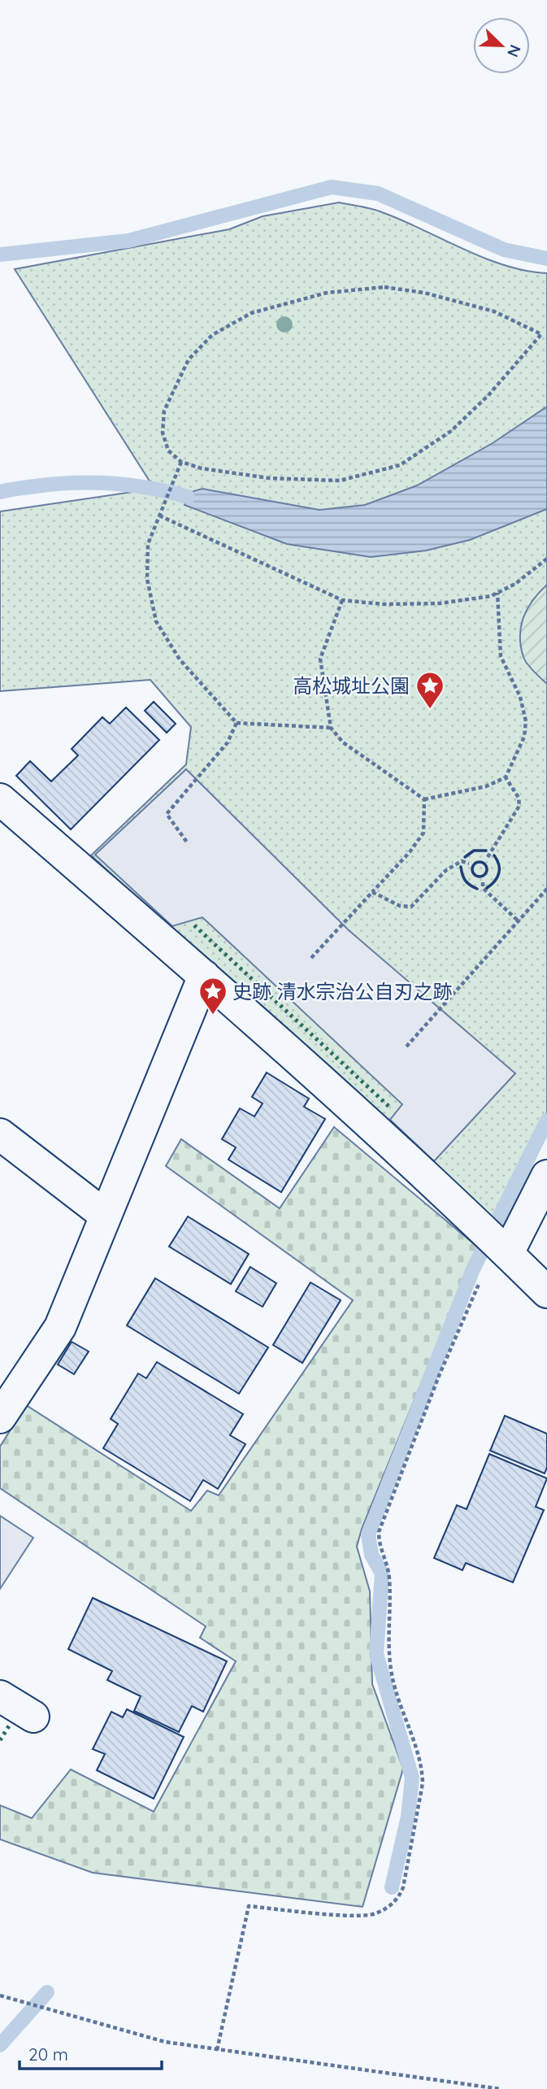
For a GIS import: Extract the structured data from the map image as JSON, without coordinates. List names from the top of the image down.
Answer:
{
  "places": {
    "place": ["高松城址公園", "史跡 清水宗治公自刃之跡"]
  },
  "scale_bar": "20 m",
  "north": "bottom right"
}
